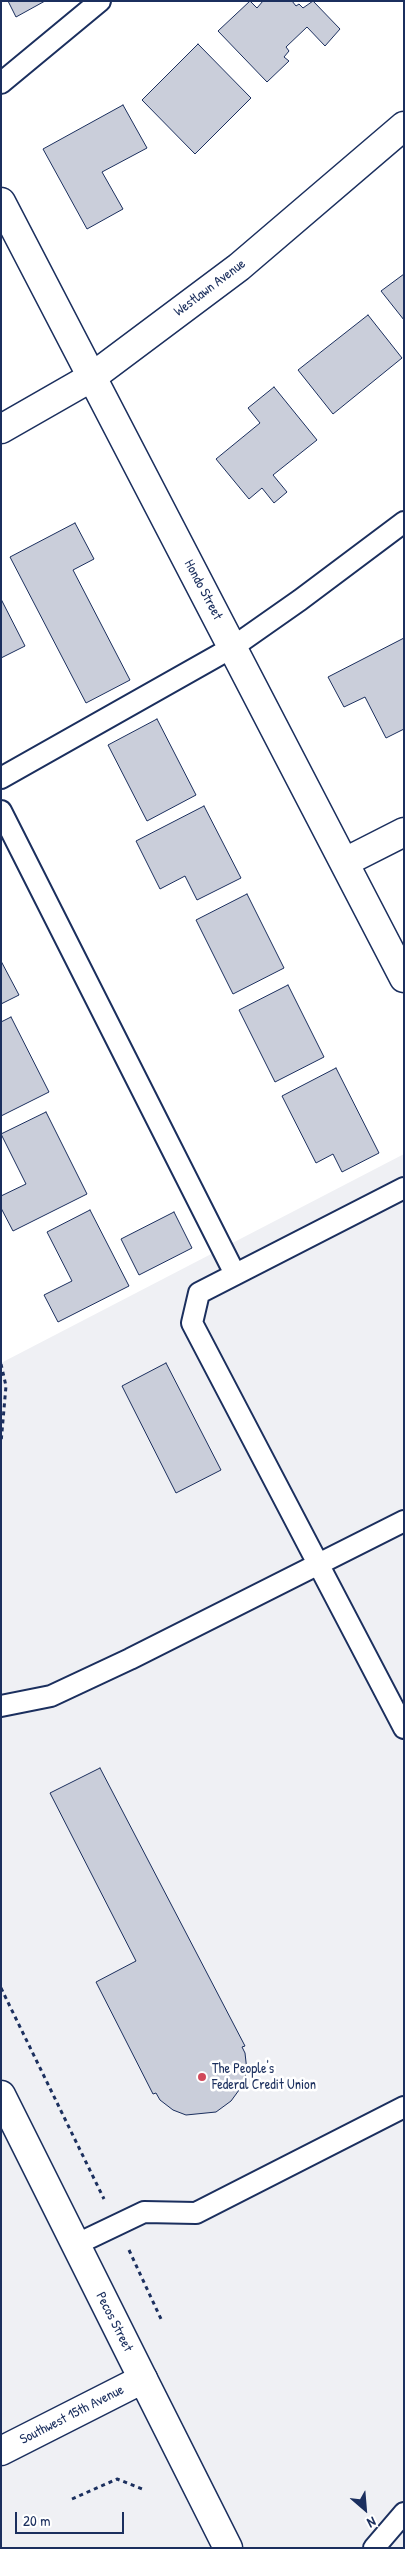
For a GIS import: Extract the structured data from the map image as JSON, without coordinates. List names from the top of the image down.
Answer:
{
  "streets": {
    "street": [
      "Westlawn Avenue",
      "Hondo Street",
      "Pecos Street",
      "Southwest 15th Avenue"
    ]
  },
  "crossings": [
    ["Westlawn Avenue", "Hondo Street"],
    ["Pecos Street", "Southwest 15th Avenue"]
  ],
  "places": ["The People's Federal Credit Union"],
  "scale_bar": "20 m",
  "north": "bottom right"
}
